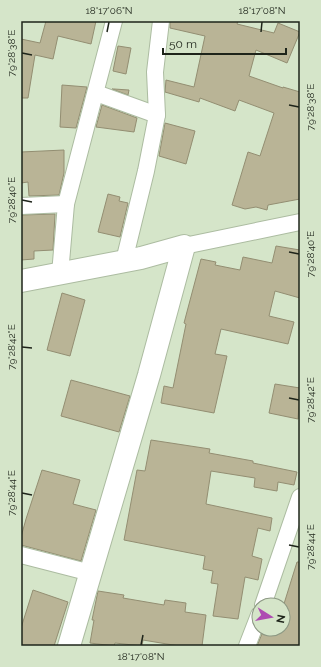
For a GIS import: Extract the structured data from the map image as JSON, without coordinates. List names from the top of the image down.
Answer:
{
  "scale_bar": "50 m",
  "north": "right",
  "coordinates": [
    "18°17'06\"N",
    "18°17'08\"N",
    "79°28'38\"E",
    "79°28'40\"E",
    "79°28'42\"E",
    "79°28'44\"E"
  ]
}
